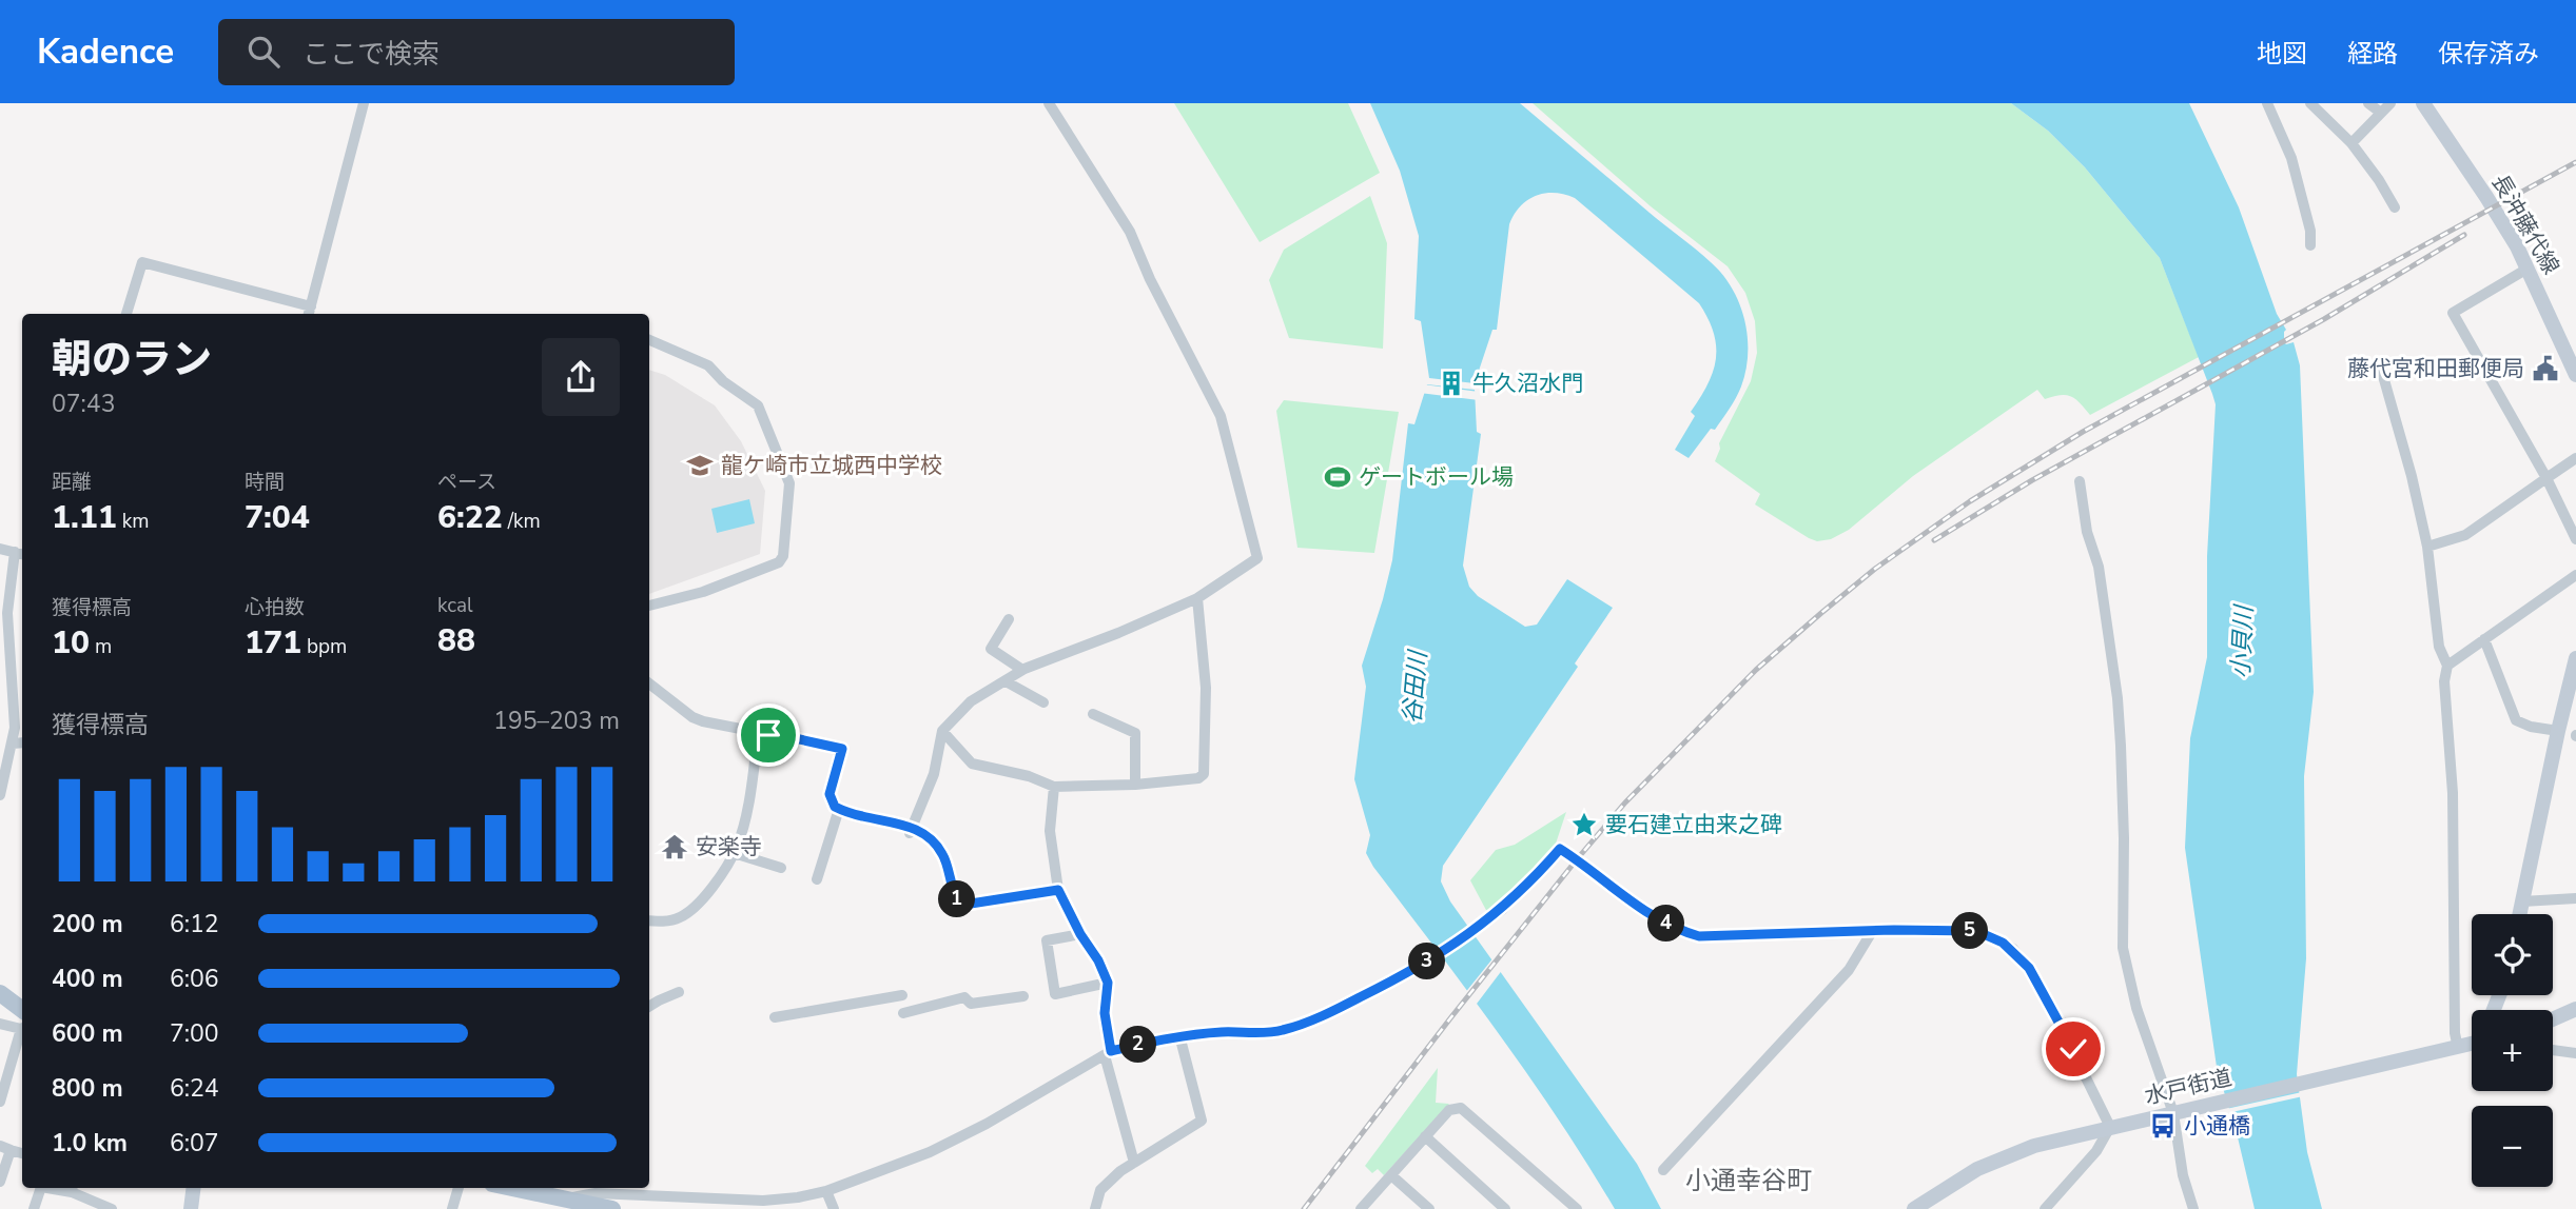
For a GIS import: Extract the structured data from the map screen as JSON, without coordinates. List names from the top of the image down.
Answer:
{
  "streets": {
    "main road": ["長沖藤代線", "水戸街道"]
  },
  "districts": ["小通幸谷町"],
  "water": ["小貝川", "谷田川"],
  "places": {
    "public building": ["藤代宮和田郵便局"],
    "building": ["牛久沼水門"],
    "school or university": ["龍ケ崎市立城西中学校"],
    "sports": ["ゲートボール場"],
    "place": ["要石建立由来之碑"],
    "temple": ["安楽寺"],
    "bus stop": ["小通橋"]
  },
  "page": {
    "header": "Kadence",
    "search": "ここで検索",
    "nav": ["地図", "経路", "保存済み"],
    "heading": ["朝のラン", "07:43"],
    "stats": [
      ["距離", "1.11 km"],
      ["時間", "7:04"],
      ["ペース", "6:22 /km"],
      ["獲得標高", "10 m"],
      ["心拍数", "171 bpm"],
      ["kcal", "88"]
    ],
    "chart": ["獲得標高", "195–203 m"],
    "pins": [
      "1",
      "4",
      "5",
      "3",
      "2"
    ],
    "list": [
      {
        "name": "200 m",
        "note": "6:12"
      },
      {
        "name": "400 m",
        "note": "6:06"
      },
      {
        "name": "600 m",
        "note": "7:00"
      },
      {
        "name": "800 m",
        "note": "6:24"
      },
      {
        "name": "1.0 km",
        "note": "6:07"
      }
    ],
    "map_buttons": ["+", "−"]
  }
}
